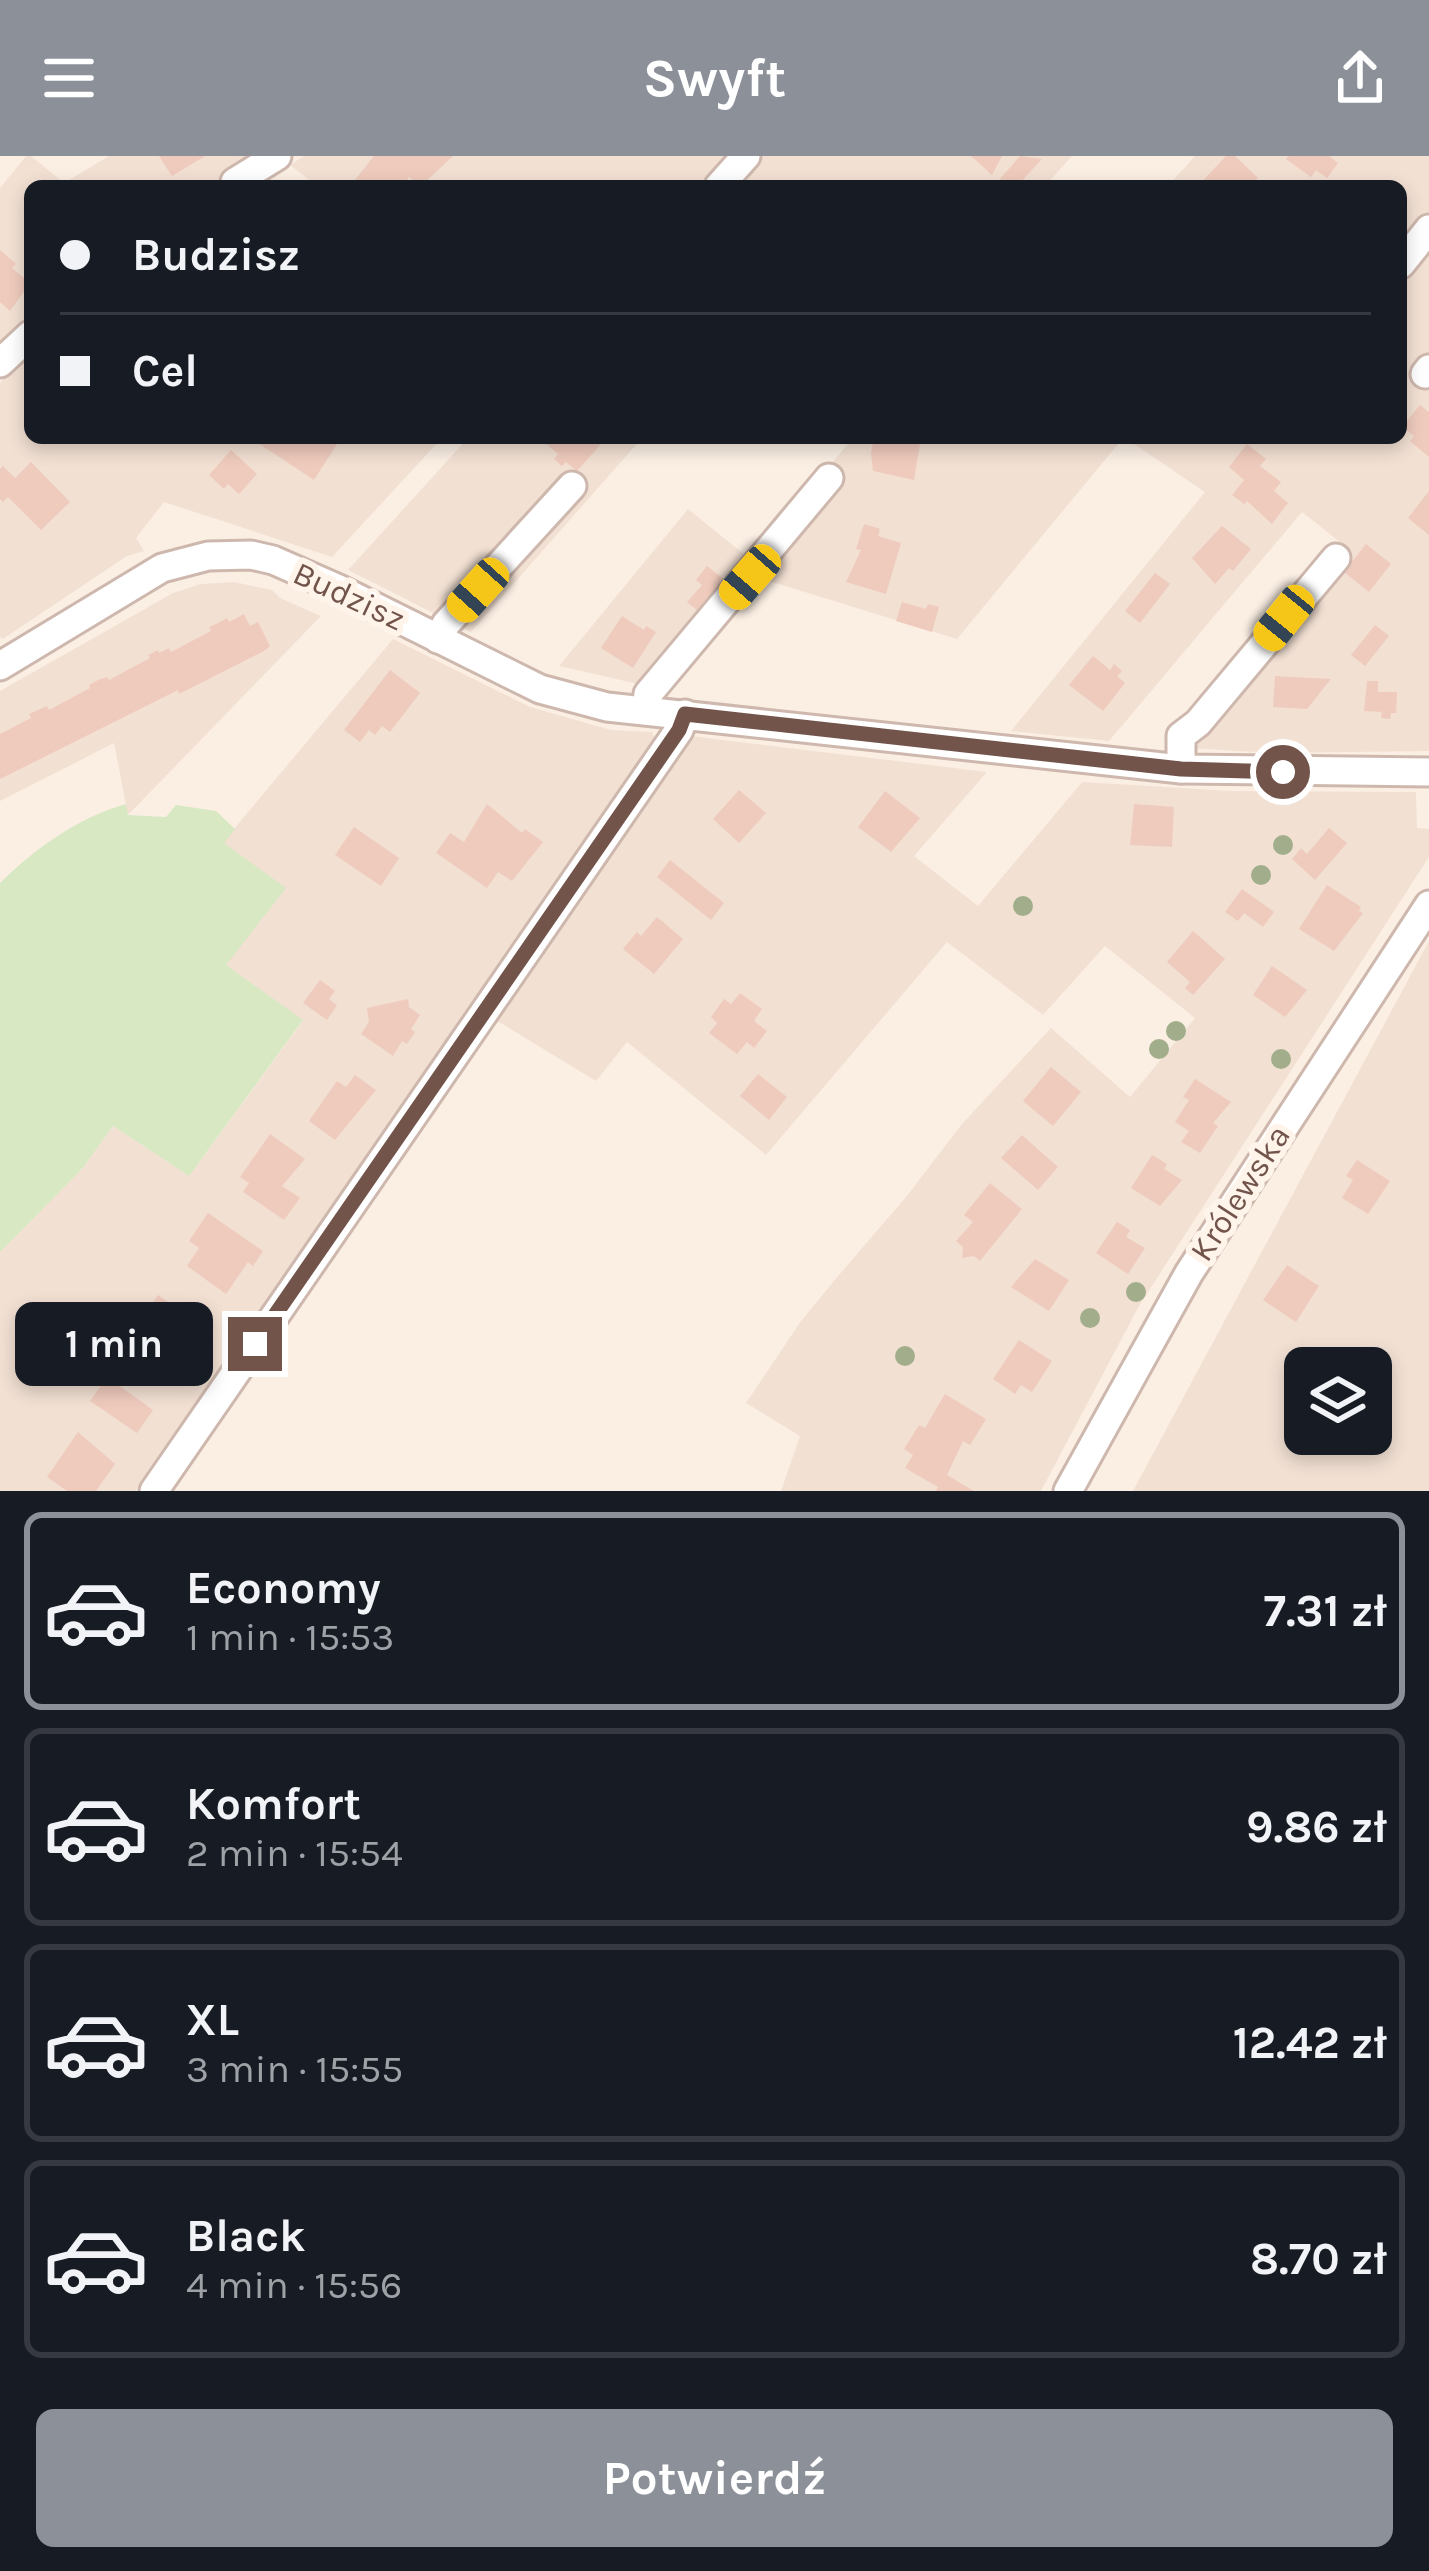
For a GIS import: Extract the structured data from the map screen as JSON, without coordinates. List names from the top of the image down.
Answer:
{
  "streets": {
    "street": ["Budzisz", "Królewska"]
  },
  "page": {
    "header": "Swyft",
    "banner": ["Budzisz", "Cel"],
    "bubble": "1 min",
    "list": [
      {
        "name": "Economy",
        "note": "1 min · 15:53",
        "value": "7.31 zł"
      },
      {
        "name": "Komfort",
        "note": "2 min · 15:54",
        "value": "9.86 zł"
      },
      {
        "name": "XL",
        "note": "3 min · 15:55",
        "value": "12.42 zł"
      },
      {
        "name": "Black",
        "note": "4 min · 15:56",
        "value": "8.70 zł"
      }
    ],
    "buttons": "Potwierdź"
  }
}
